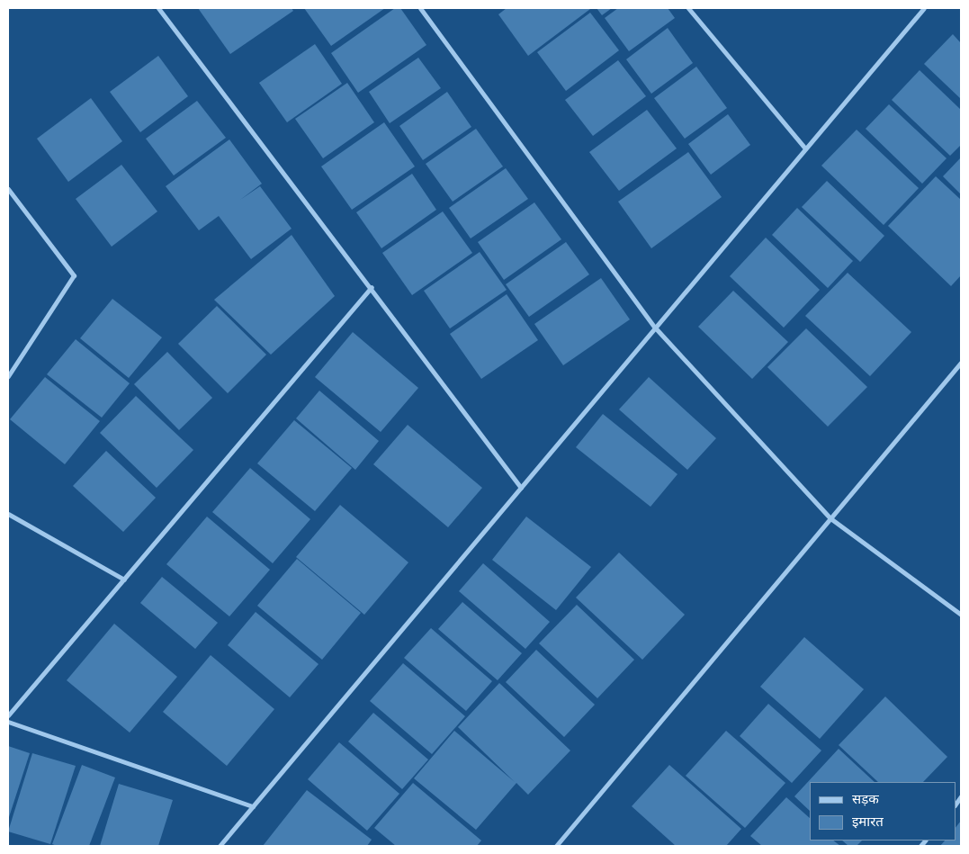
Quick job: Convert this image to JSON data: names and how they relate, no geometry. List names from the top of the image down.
{
  "legend": ["सड़क", "इमारत"]
}
